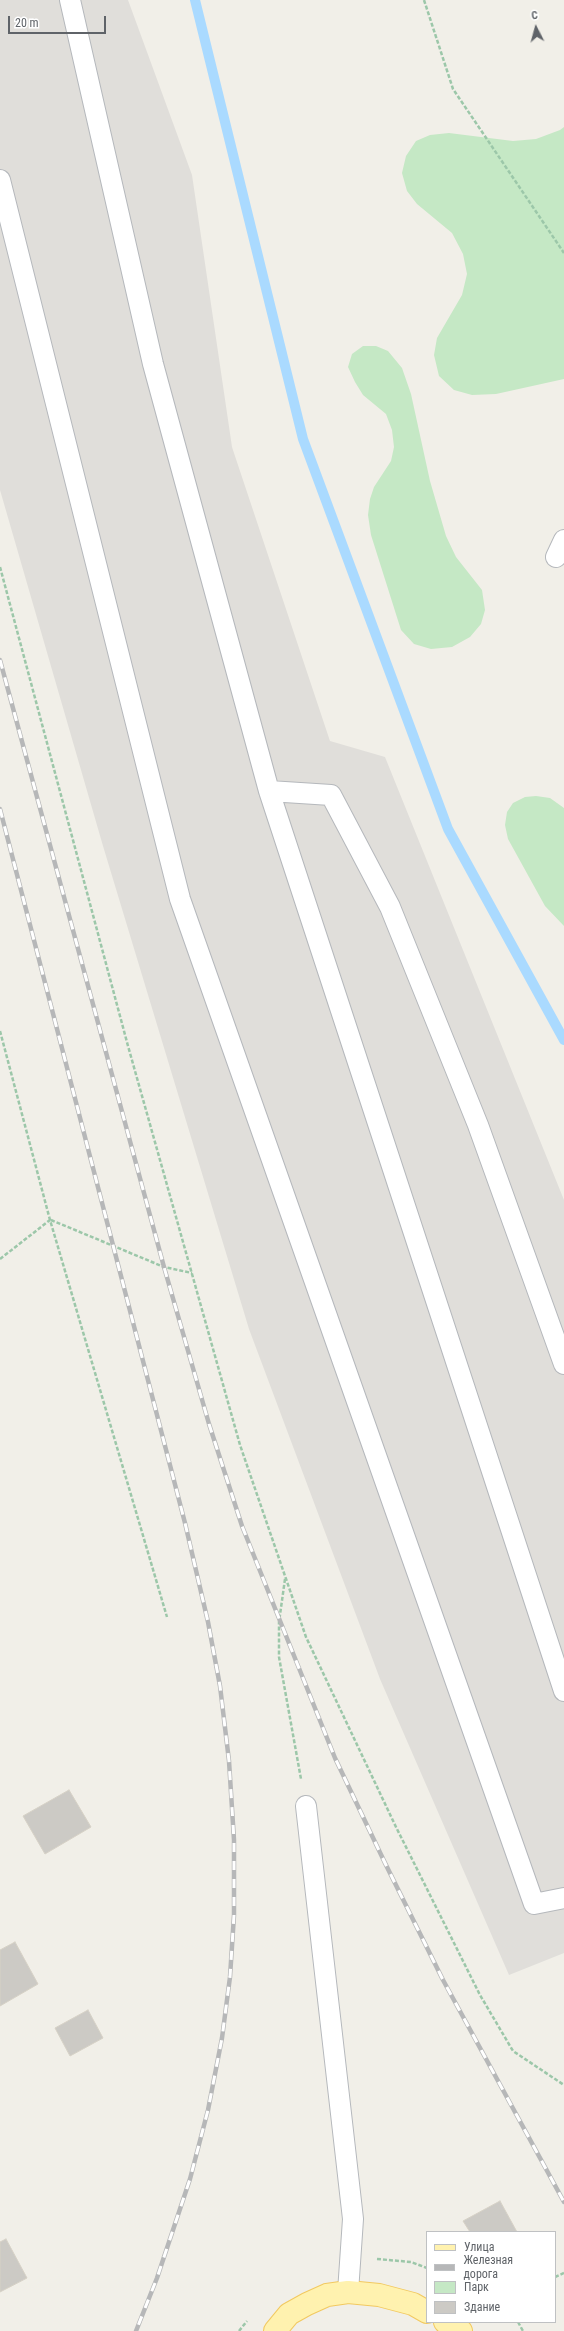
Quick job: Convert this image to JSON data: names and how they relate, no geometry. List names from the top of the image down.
{
  "legend": [
    "Улица",
    "Железная дорога",
    "Парк",
    "Здание"
  ],
  "scale_bar": "20 m",
  "north": "top"
}
